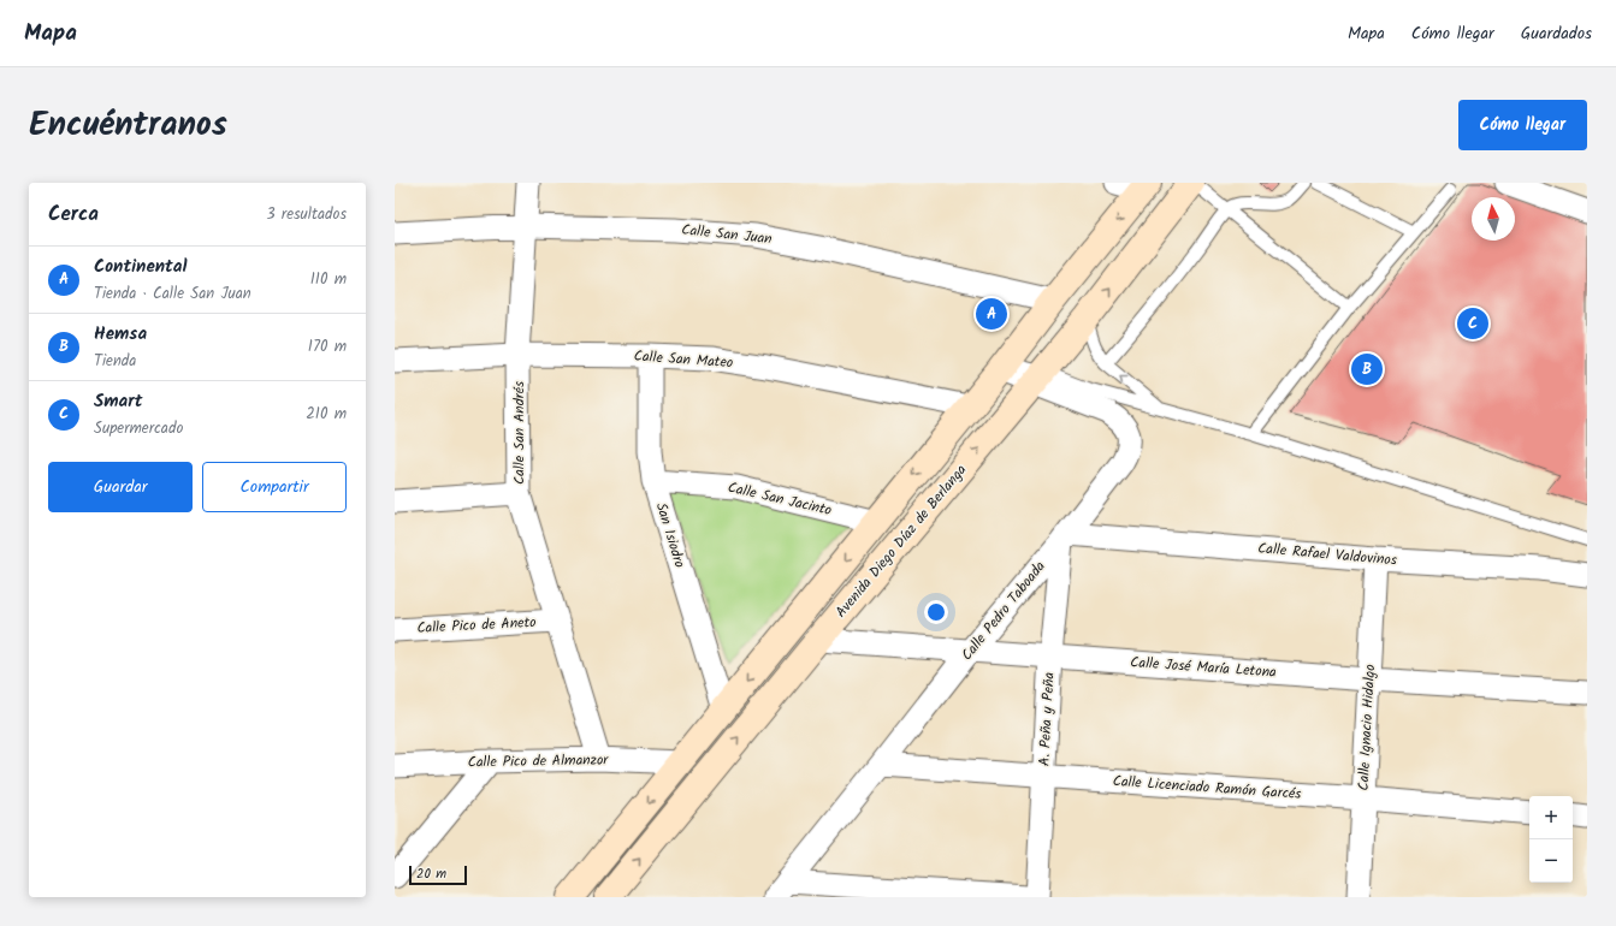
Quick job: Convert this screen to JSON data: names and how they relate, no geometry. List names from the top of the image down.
{
  "streets": {
    "main road": ["Avenida Diego Díaz de Berlanga"],
    "street": [
      "Calle San Juan",
      "Calle San Mateo",
      "Calle San Andrés",
      "Calle San Jacinto",
      "San Isiodro",
      "Calle Rafael Valdovinos",
      "Calle Pedro Taboada",
      "Calle Pico de Aneto",
      "Calle José María Letona",
      "A. Peña y Peña",
      "Calle Ignacio Hidalgo",
      "Calle Pico de Almanzor",
      "Calle Licenciado Ramón Garcés"
    ]
  },
  "crossings": [
    ["Calle San Juan", "Calle San Andrés"],
    ["Calle San Juan", "Avenida Diego Díaz de Berlanga"],
    ["Calle San Mateo", "Calle San Andrés"],
    ["Calle San Mateo", "San Isiodro"],
    ["Calle San Mateo", "Avenida Diego Díaz de Berlanga"],
    ["Calle San Andrés", "Calle Pico de Aneto"],
    ["Calle San Andrés", "Calle Pico de Almanzor"],
    ["Calle San Jacinto", "San Isiodro"],
    ["Calle San Jacinto", "Avenida Diego Díaz de Berlanga"],
    ["San Isiodro", "Avenida Diego Díaz de Berlanga"],
    ["Avenida Diego Díaz de Berlanga", "Calle Pedro Taboada"],
    ["Avenida Diego Díaz de Berlanga", "Calle José María Letona"],
    ["Avenida Diego Díaz de Berlanga", "Calle Pico de Almanzor"],
    ["Calle Rafael Valdovinos", "Calle Pedro Taboada"],
    ["Calle Rafael Valdovinos", "A. Peña y Peña"],
    ["Calle Rafael Valdovinos", "Calle Ignacio Hidalgo"],
    ["Calle Pedro Taboada", "Calle José María Letona"],
    ["Calle Pedro Taboada", "A. Peña y Peña"],
    ["Calle Pedro Taboada", "Calle Licenciado Ramón Garcés"],
    ["Calle José María Letona", "A. Peña y Peña"],
    ["Calle José María Letona", "Calle Ignacio Hidalgo"],
    ["A. Peña y Peña", "Calle Licenciado Ramón Garcés"],
    ["Calle Ignacio Hidalgo", "Calle Licenciado Ramón Garcés"]
  ],
  "scale_bar": "20 m",
  "north": "top",
  "page": {
    "header": "Mapa",
    "nav": ["Mapa", "Cómo llegar", "Guardados"],
    "title": "Encuéntranos",
    "buttons": [
      "Cómo llegar",
      ["Guardar", "Compartir"]
    ],
    "heading": ["Cerca", "3 resultados"],
    "list": [
      {
        "mark": "A",
        "name": "Continental",
        "note": "Tienda · Calle San Juan",
        "value": "110 m"
      },
      {
        "mark": "B",
        "name": "Hemsa",
        "note": "Tienda",
        "value": "170 m"
      },
      {
        "mark": "C",
        "name": "Smart",
        "note": "Supermercado",
        "value": "210 m"
      }
    ],
    "pins": ["A", "C", "B"],
    "map_buttons": ["+", "−"],
    "scale": "20 m"
  }
}
